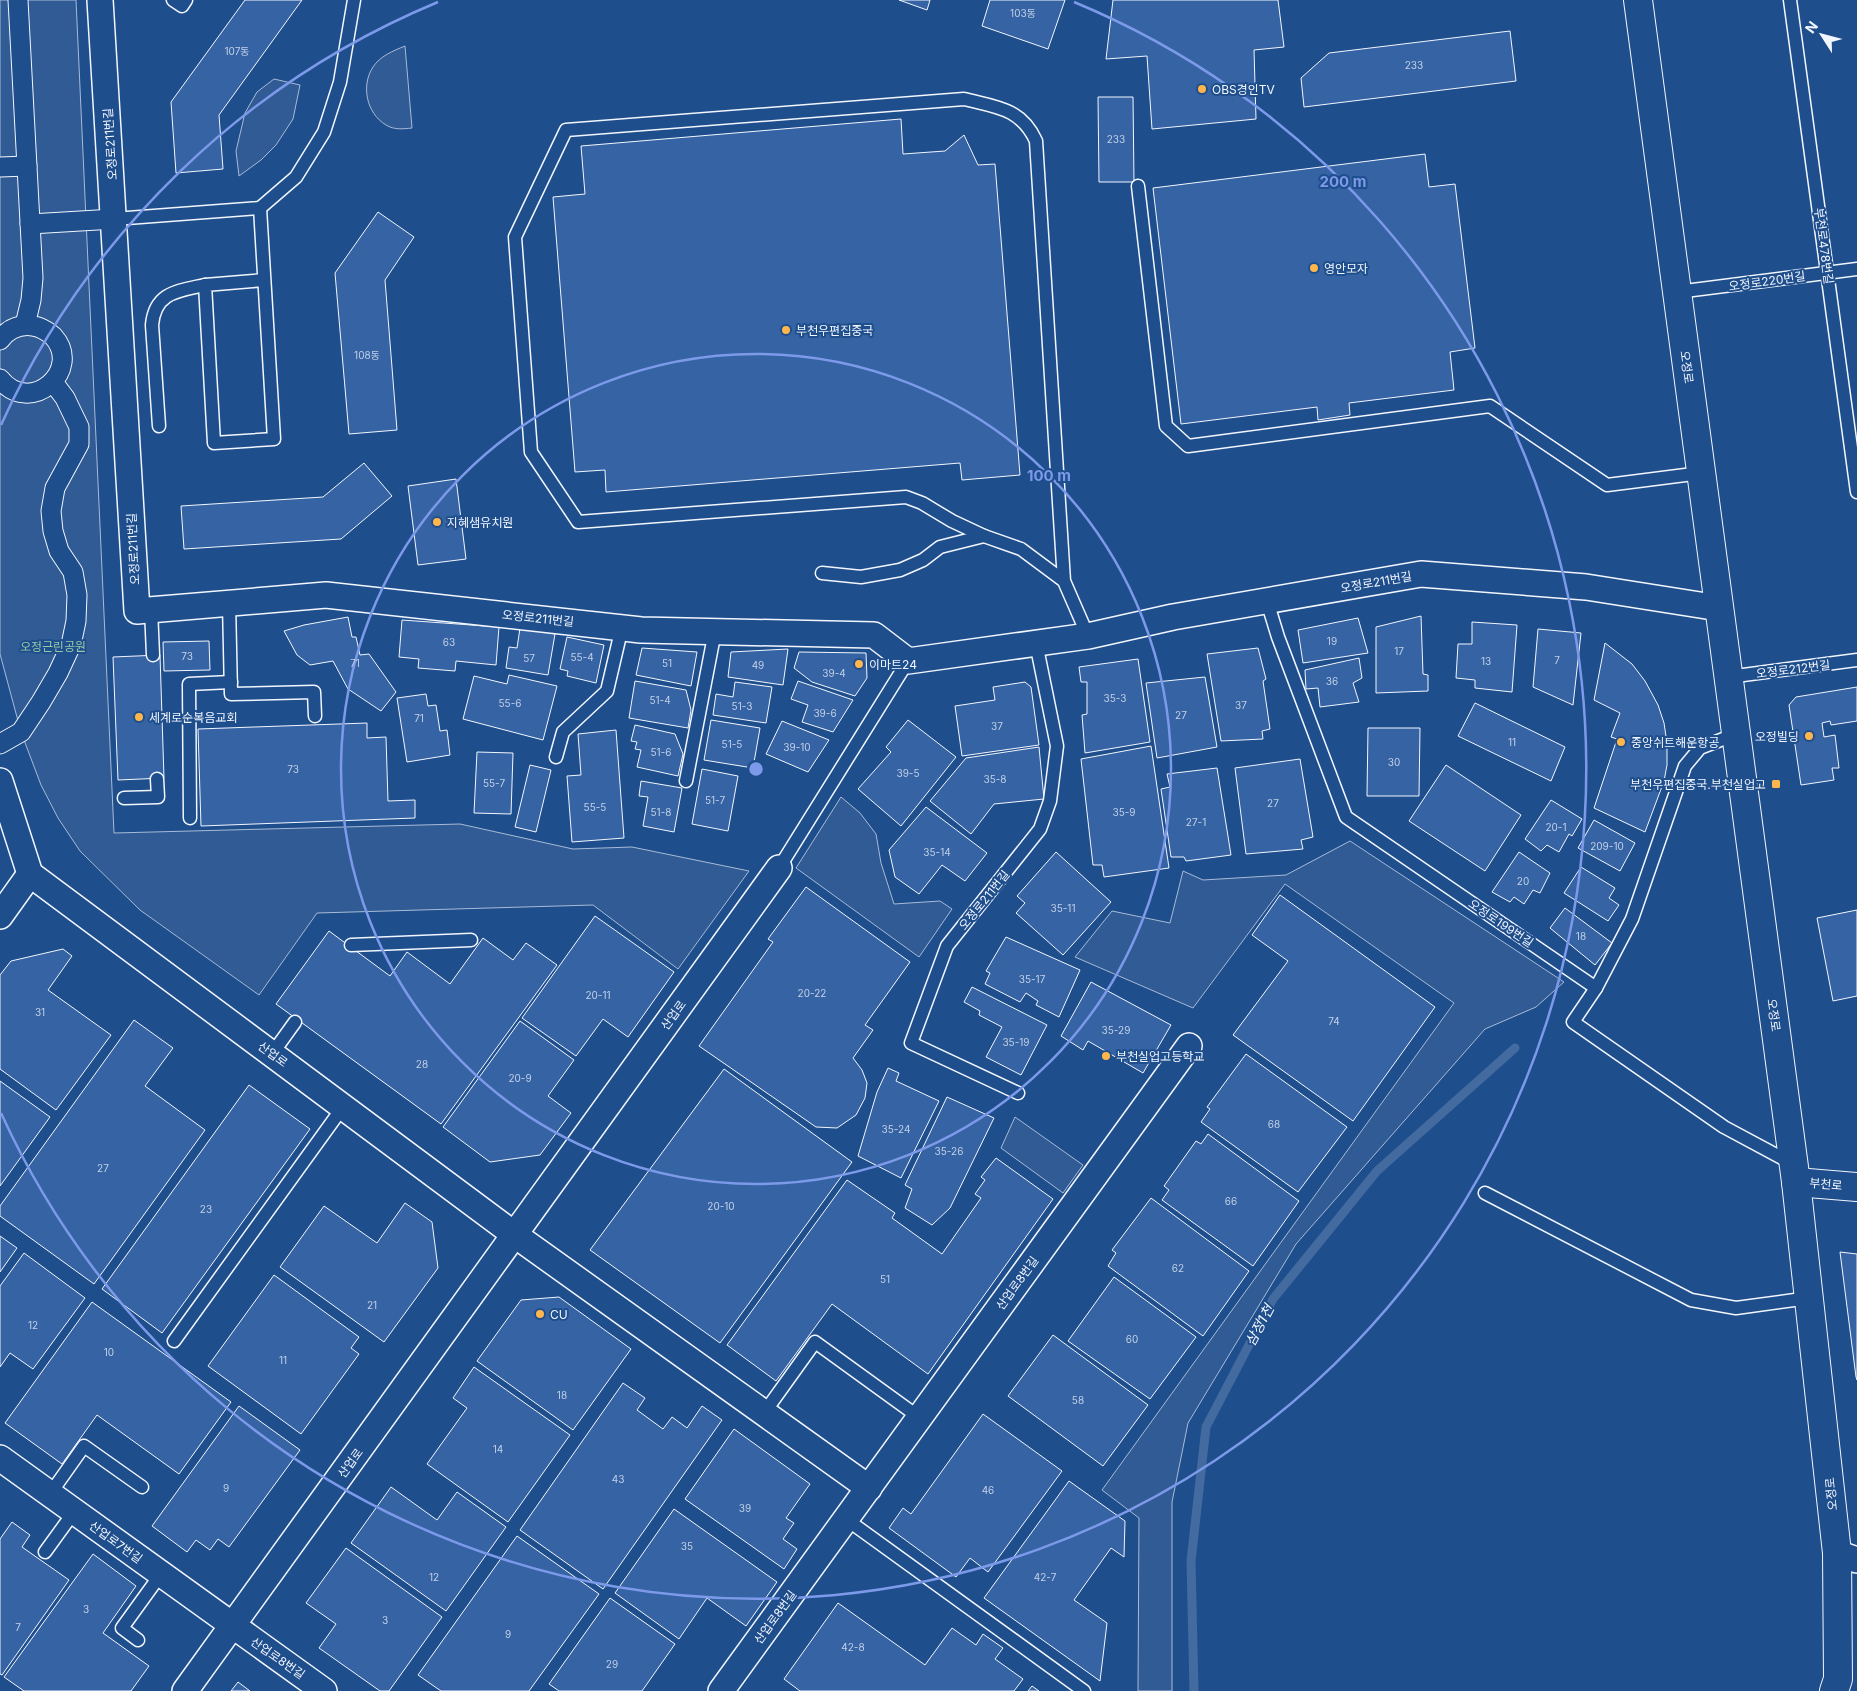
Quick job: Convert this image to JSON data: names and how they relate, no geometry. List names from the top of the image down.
{
  "streets": {
    "main road": ["오정로", "부천로"],
    "street": [
      "오정로211번길",
      "산업로",
      "산업로8번길",
      "산업로7번길"
    ],
    "lane": [
      "부천로478번길",
      "오정로220번길",
      "오정로212번길",
      "오정로199번길"
    ]
  },
  "crossings": [
    ["오정로211번길", "오정로"],
    ["오정로211번길", "오정로199번길"],
    ["부천로478번길", "오정로220번길"],
    ["오정로220번길", "오정로"],
    ["오정로", "오정로212번길"],
    ["오정로", "부천로"],
    ["산업로", "산업로8번길"],
    ["산업로", "산업로7번길"],
    ["산업로8번길", "산업로7번길"]
  ],
  "water": ["삼정1천"],
  "parks": ["오정근린공원"],
  "places": {
    "other": [
      "OBS경인TV",
      "영안모자",
      "부천우편집중국",
      "지혜샘유치원",
      "이마트24",
      "세계로순복음교회",
      "오정빌딩",
      "중앙쉬트해운항공",
      "부천실업고등학교",
      "CU"
    ],
    "transit": ["부천우편집중국.부천실업고"]
  },
  "house_numbers": [
    "103동",
    "107동",
    "233",
    "233",
    "108동",
    "19",
    "63",
    "17",
    "73",
    "55-4",
    "57",
    "7",
    "13",
    "71",
    "51",
    "49",
    "39-4",
    "36",
    "35-3",
    "51-4",
    "55-6",
    "37",
    "51-3",
    "39-6",
    "27",
    "71",
    "37",
    "11",
    "51-5",
    "39-10",
    "51-6",
    "30",
    "73",
    "39-5",
    "35-8",
    "55-7",
    "51-7",
    "27",
    "55-5",
    "51-8",
    "35-9",
    "27-1",
    "20-1",
    "209-10",
    "35-14",
    "20",
    "35-11",
    "18",
    "35-17",
    "20-22",
    "20-11",
    "31",
    "74",
    "35-29",
    "35-19",
    "28",
    "20-9",
    "68",
    "35-24",
    "35-26",
    "27",
    "66",
    "20-10",
    "23",
    "62",
    "51",
    "21",
    "12",
    "60",
    "10",
    "11",
    "18",
    "58",
    "14",
    "43",
    "9",
    "46",
    "39",
    "35",
    "12",
    "42-7",
    "3",
    "3",
    "7",
    "9",
    "42-8",
    "29"
  ],
  "north": "top left",
  "rings": ["200 m", "100 m"]
}
